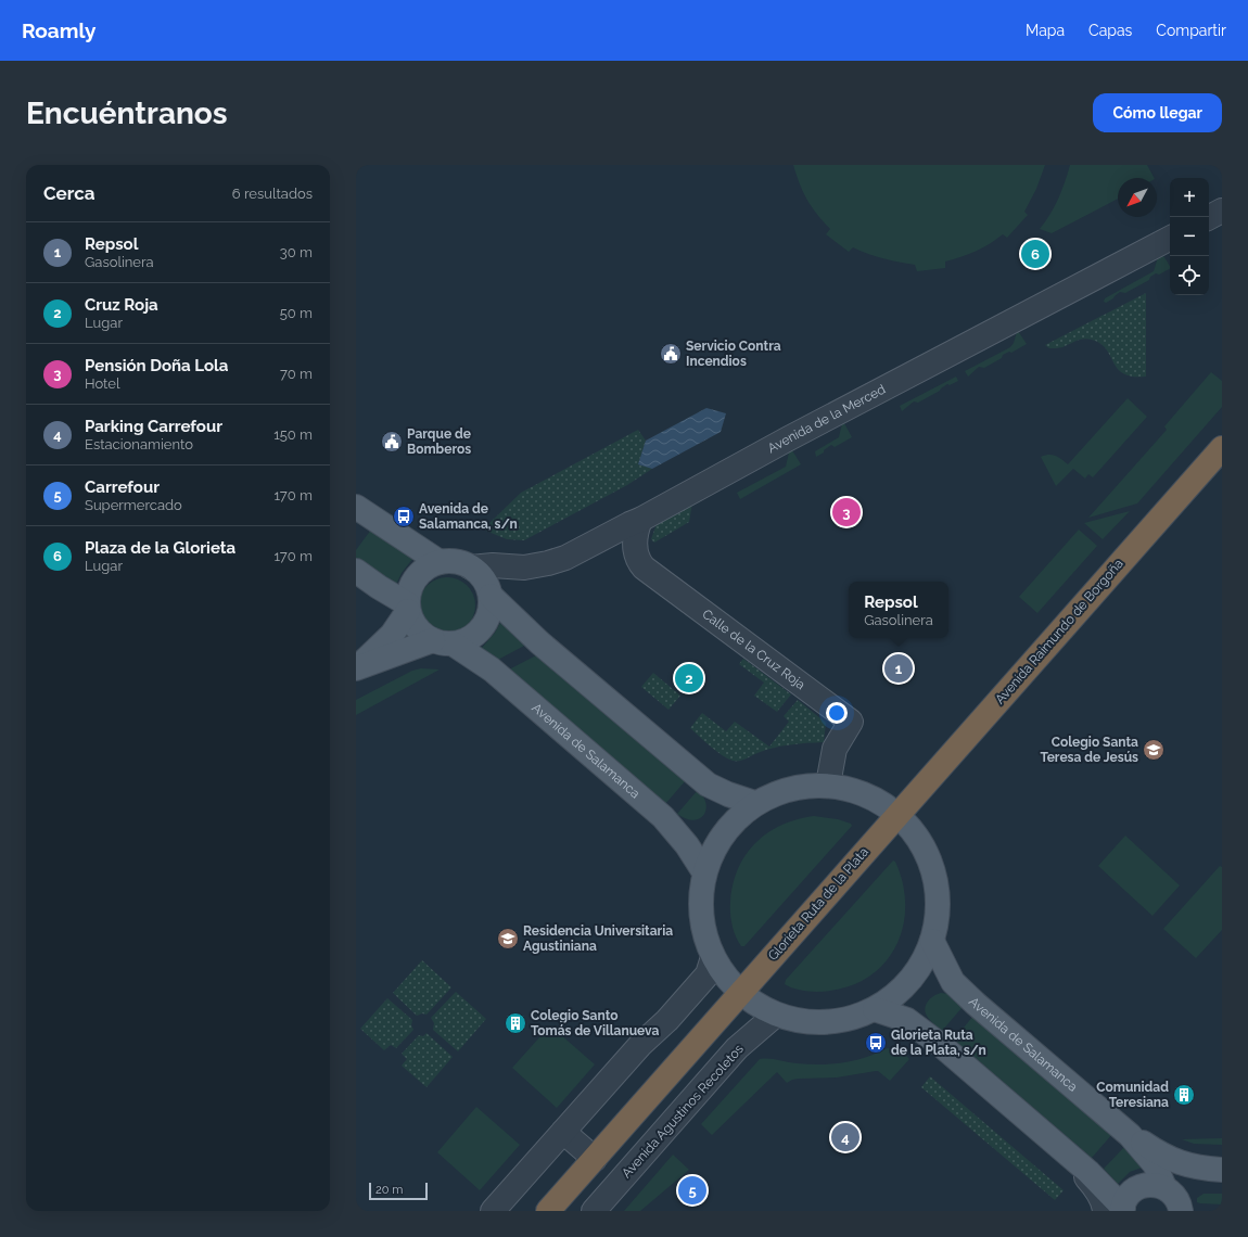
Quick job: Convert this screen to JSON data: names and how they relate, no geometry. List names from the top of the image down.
{
  "streets": {
    "highway": ["Avenida Raimundo de Borgoña", "Glorieta Ruta de la Plata"],
    "main road": ["Avenida de Salamanca"],
    "street": ["Avenida de la Merced", "Calle de la Cruz Roja", "Avenida Agustinos Recoletos"]
  },
  "crossings": [
    ["Avenida de la Merced", "Calle de la Cruz Roja"],
    ["Avenida de la Merced", "Avenida de Salamanca"],
    ["Avenida Raimundo de Borgoña", "Glorieta Ruta de la Plata"]
  ],
  "places": {
    "public building": ["Servicio Contra Incendios", "Parque de Bomberos"],
    "bus stop": ["Avenida de Salamanca, s/n", "Glorieta Ruta de la Plata, s/n"],
    "school or university": ["Colegio Santa Teresa de Jesús", "Residencia Universitaria Agustiniana"],
    "building": ["Colegio Santo Tomás de Villanueva", "Comunidad Teresiana"]
  },
  "scale_bar": "20 m",
  "north": "bottom left",
  "page": {
    "header": "Roamly",
    "nav": ["Mapa", "Capas", "Compartir"],
    "buttons": "Cómo llegar",
    "title": "Encuéntranos",
    "heading": ["Cerca", "6 resultados"],
    "map_buttons": ["+", "−"],
    "list": [
      {
        "mark": "1",
        "name": "Repsol",
        "note": "Gasolinera",
        "value": "30 m"
      },
      {
        "mark": "2",
        "name": "Cruz Roja",
        "note": "Lugar",
        "value": "50 m"
      },
      {
        "mark": "3",
        "name": "Pensión Doña Lola",
        "note": "Hotel",
        "value": "70 m"
      },
      {
        "mark": "4",
        "name": "Parking Carrefour",
        "note": "Estacionamiento",
        "value": "150 m"
      },
      {
        "mark": "5",
        "name": "Carrefour",
        "note": "Supermercado",
        "value": "170 m"
      },
      {
        "mark": "6",
        "name": "Plaza de la Glorieta",
        "note": "Lugar",
        "value": "170 m"
      }
    ],
    "pins": [
      "6",
      "3",
      "1",
      "2",
      "4",
      "5"
    ],
    "popup": ["Repsol", "Gasolinera"],
    "scale": "20 m"
  }
}
